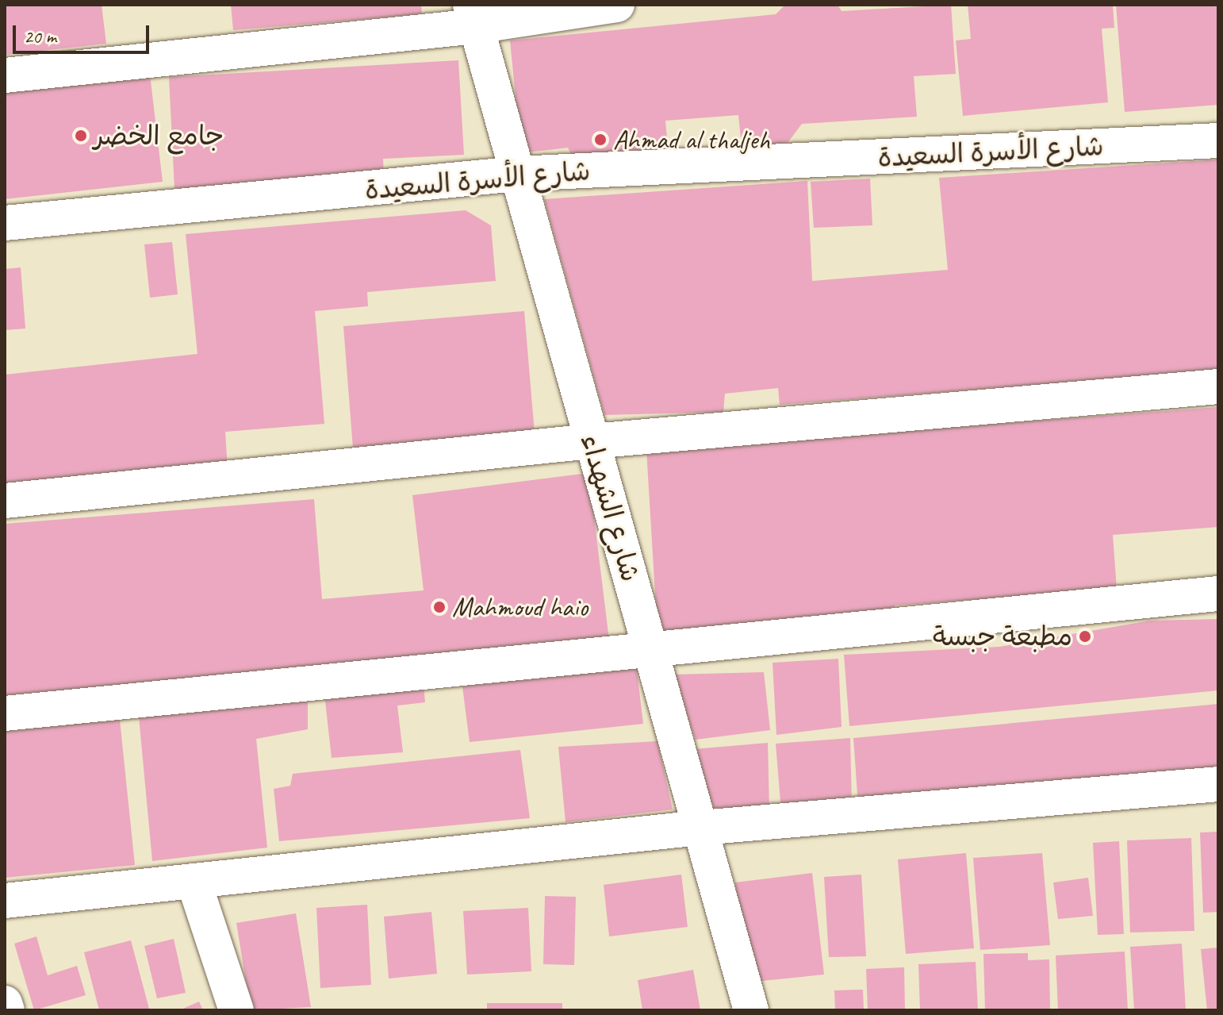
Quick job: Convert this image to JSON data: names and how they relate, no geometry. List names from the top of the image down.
{
  "streets": {
    "street": ["شارع الأسرة السعيدة", "شارع الشهداء"]
  },
  "crossings": [
    ["شارع الأسرة السعيدة", "شارع الشهداء"]
  ],
  "places": [
    "جامع الخضر",
    "Ahmad al thaljeh",
    "Mahmoud haio",
    "مطبعة جبسة"
  ],
  "scale_bar": "20 m"
}
